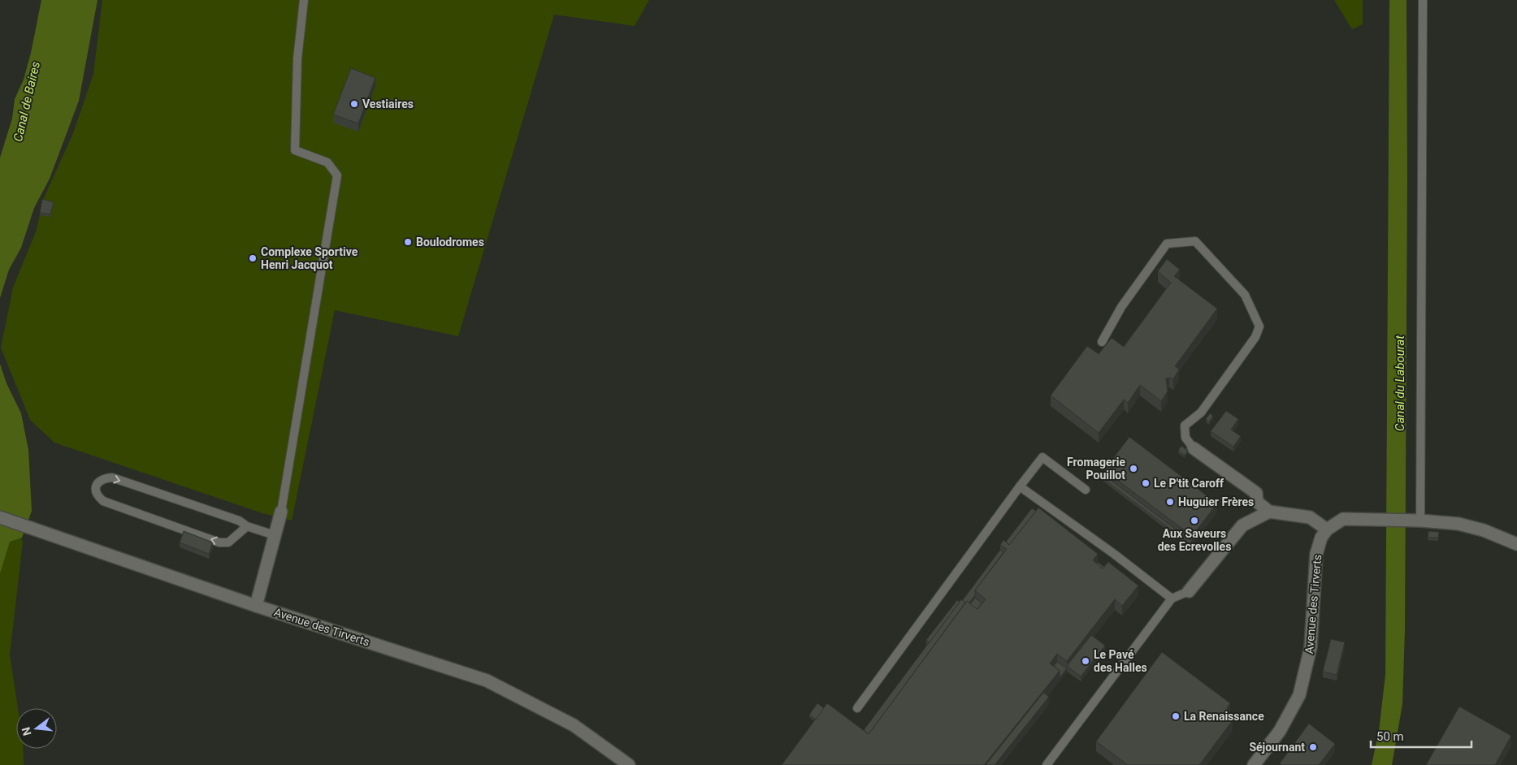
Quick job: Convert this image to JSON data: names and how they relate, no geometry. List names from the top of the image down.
{
  "streets": {
    "street": ["Avenue des Tirverts"]
  },
  "water": ["Canal de Baires", "Canal du Labourat"],
  "places": [
    "Vestiaires",
    "Boulodromes",
    "Complexe Sportive Henri Jacquot",
    "Fromagerie Pouillot",
    "Le P'tit Caroff",
    "Huguier Frères",
    "Aux Saveurs des Ecrevolles",
    "Le Pavé des Halles",
    "La Renaissance",
    "Séjournant"
  ],
  "scale_bar": "50 m",
  "north": "left"
}
